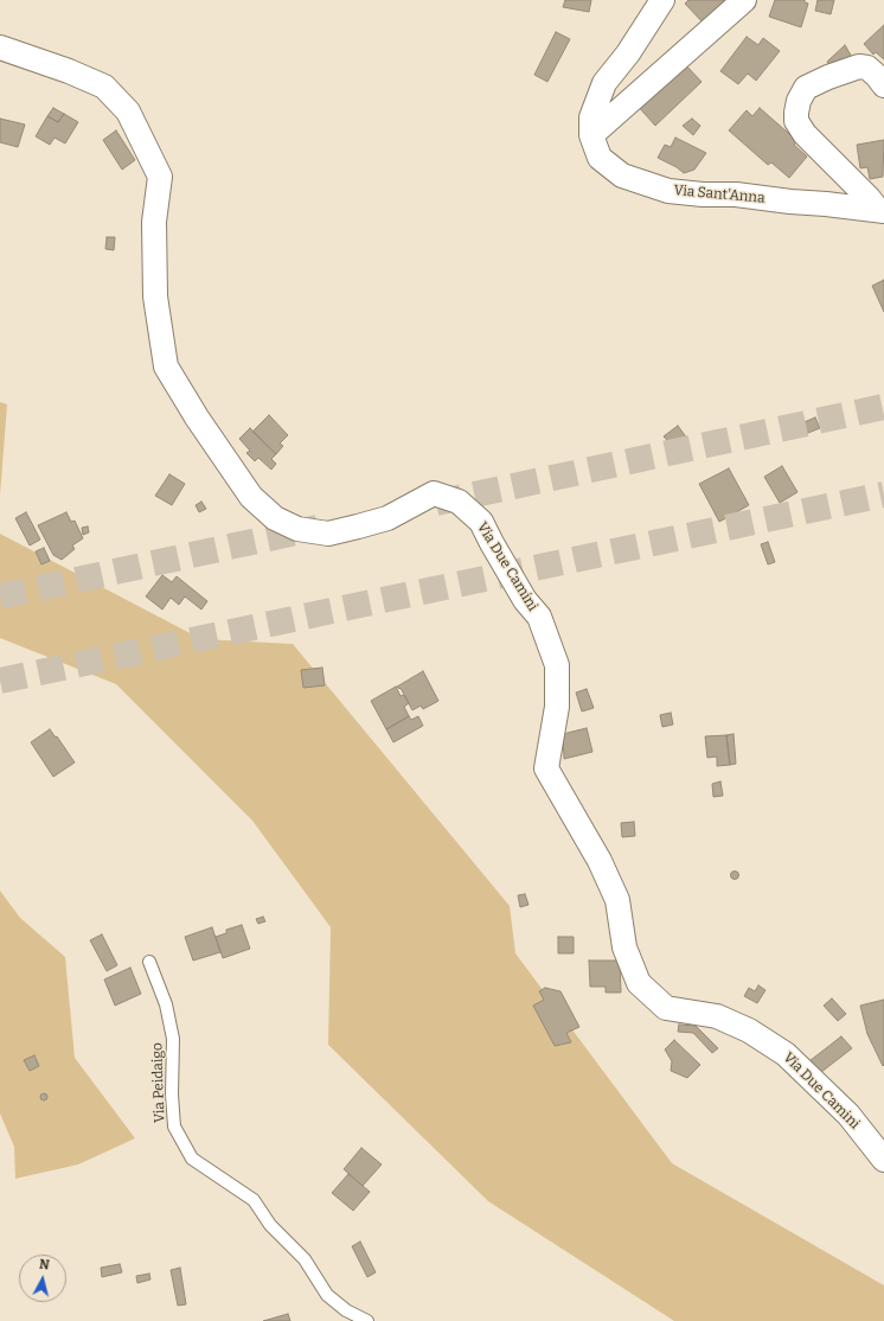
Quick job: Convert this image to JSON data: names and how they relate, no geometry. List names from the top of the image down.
{
  "streets": {
    "street": ["Via Sant'Anna", "Via Due Camini"],
    "lane": ["Via Peidaigo"]
  },
  "north": "top"
}
